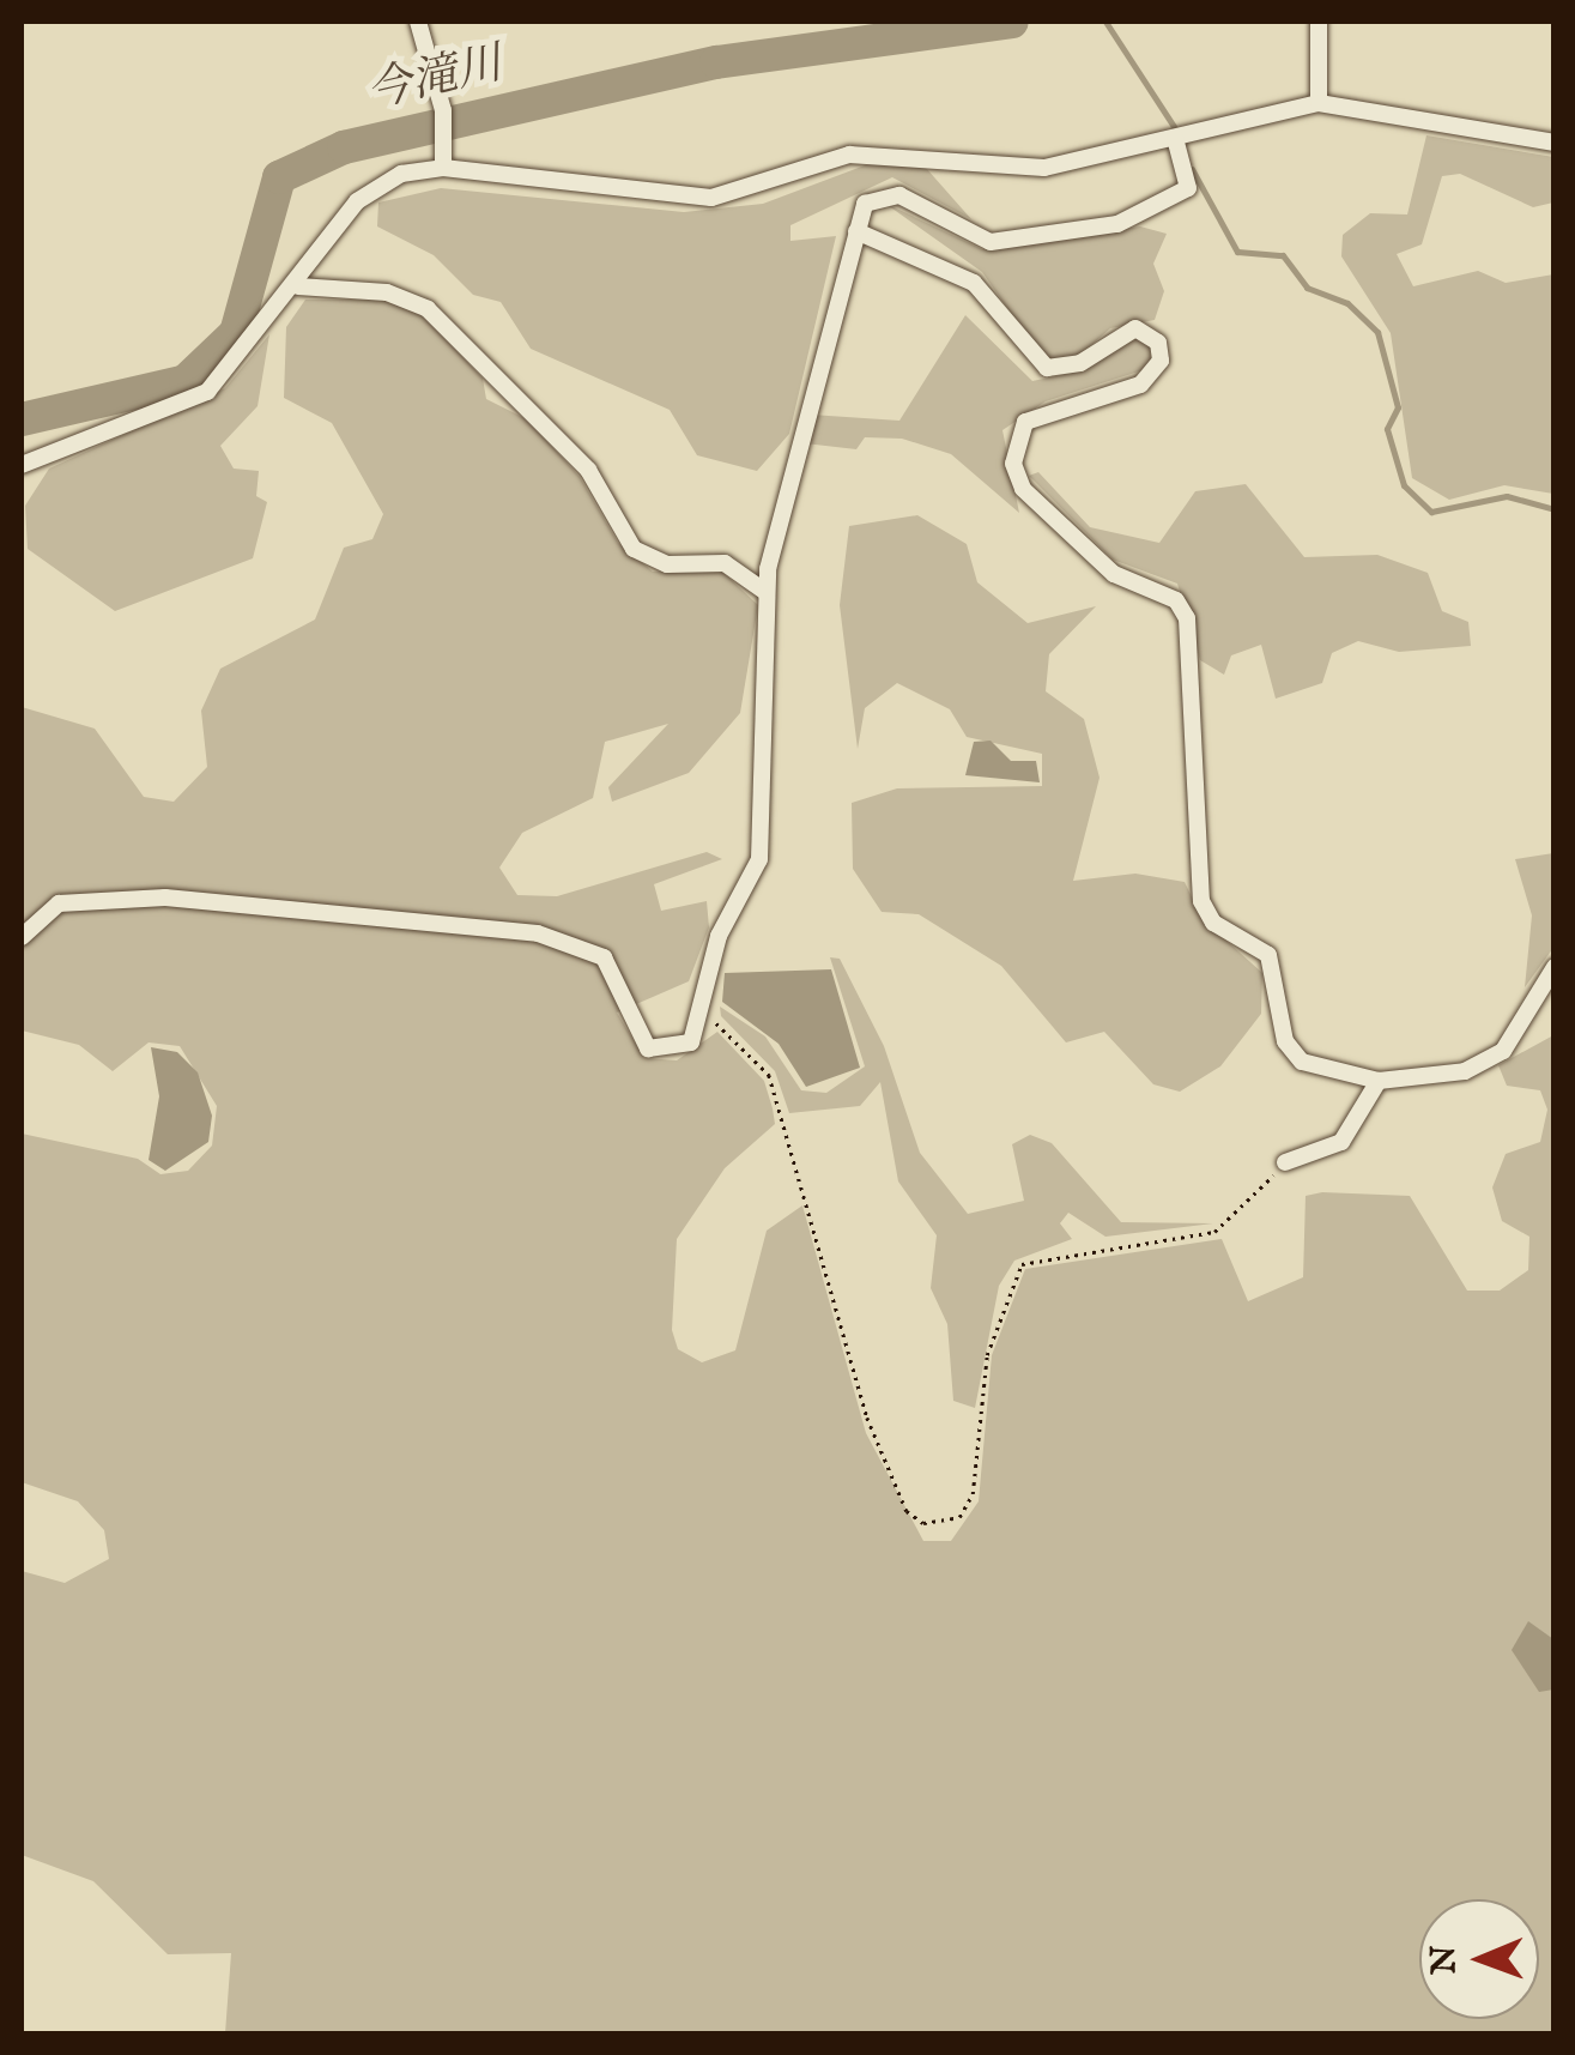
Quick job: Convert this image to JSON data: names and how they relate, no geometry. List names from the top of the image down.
{
  "water": ["今滝川"],
  "north": "left"
}
